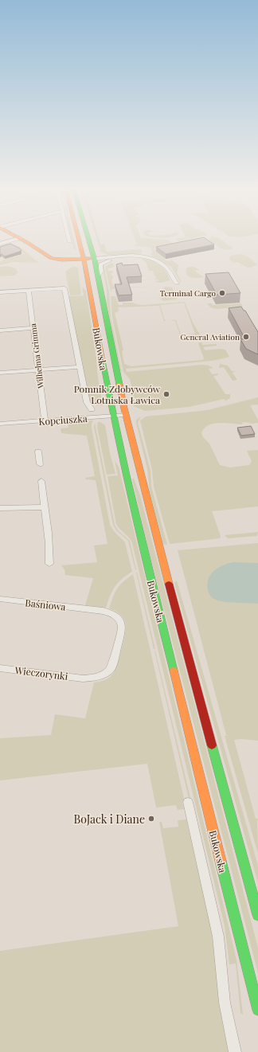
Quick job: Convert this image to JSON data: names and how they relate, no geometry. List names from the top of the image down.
{
  "streets": {
    "main road": ["Bukowska"],
    "street": [
      "Wilhelma Grimma",
      "Kopciuszka",
      "Baśniowa",
      "Wieczorynki"
    ]
  },
  "crossings": [
    ["Bukowska", "Kopciuszka"],
    ["Wilhelma Grimma", "Kopciuszka"],
    ["Baśniowa", "Wieczorynki"]
  ],
  "places": [
    "Terminal Cargo",
    "General Aviation",
    "Pomnik Zdobywców Lotniska Ławica",
    "BoJack i Diane"
  ]
}
